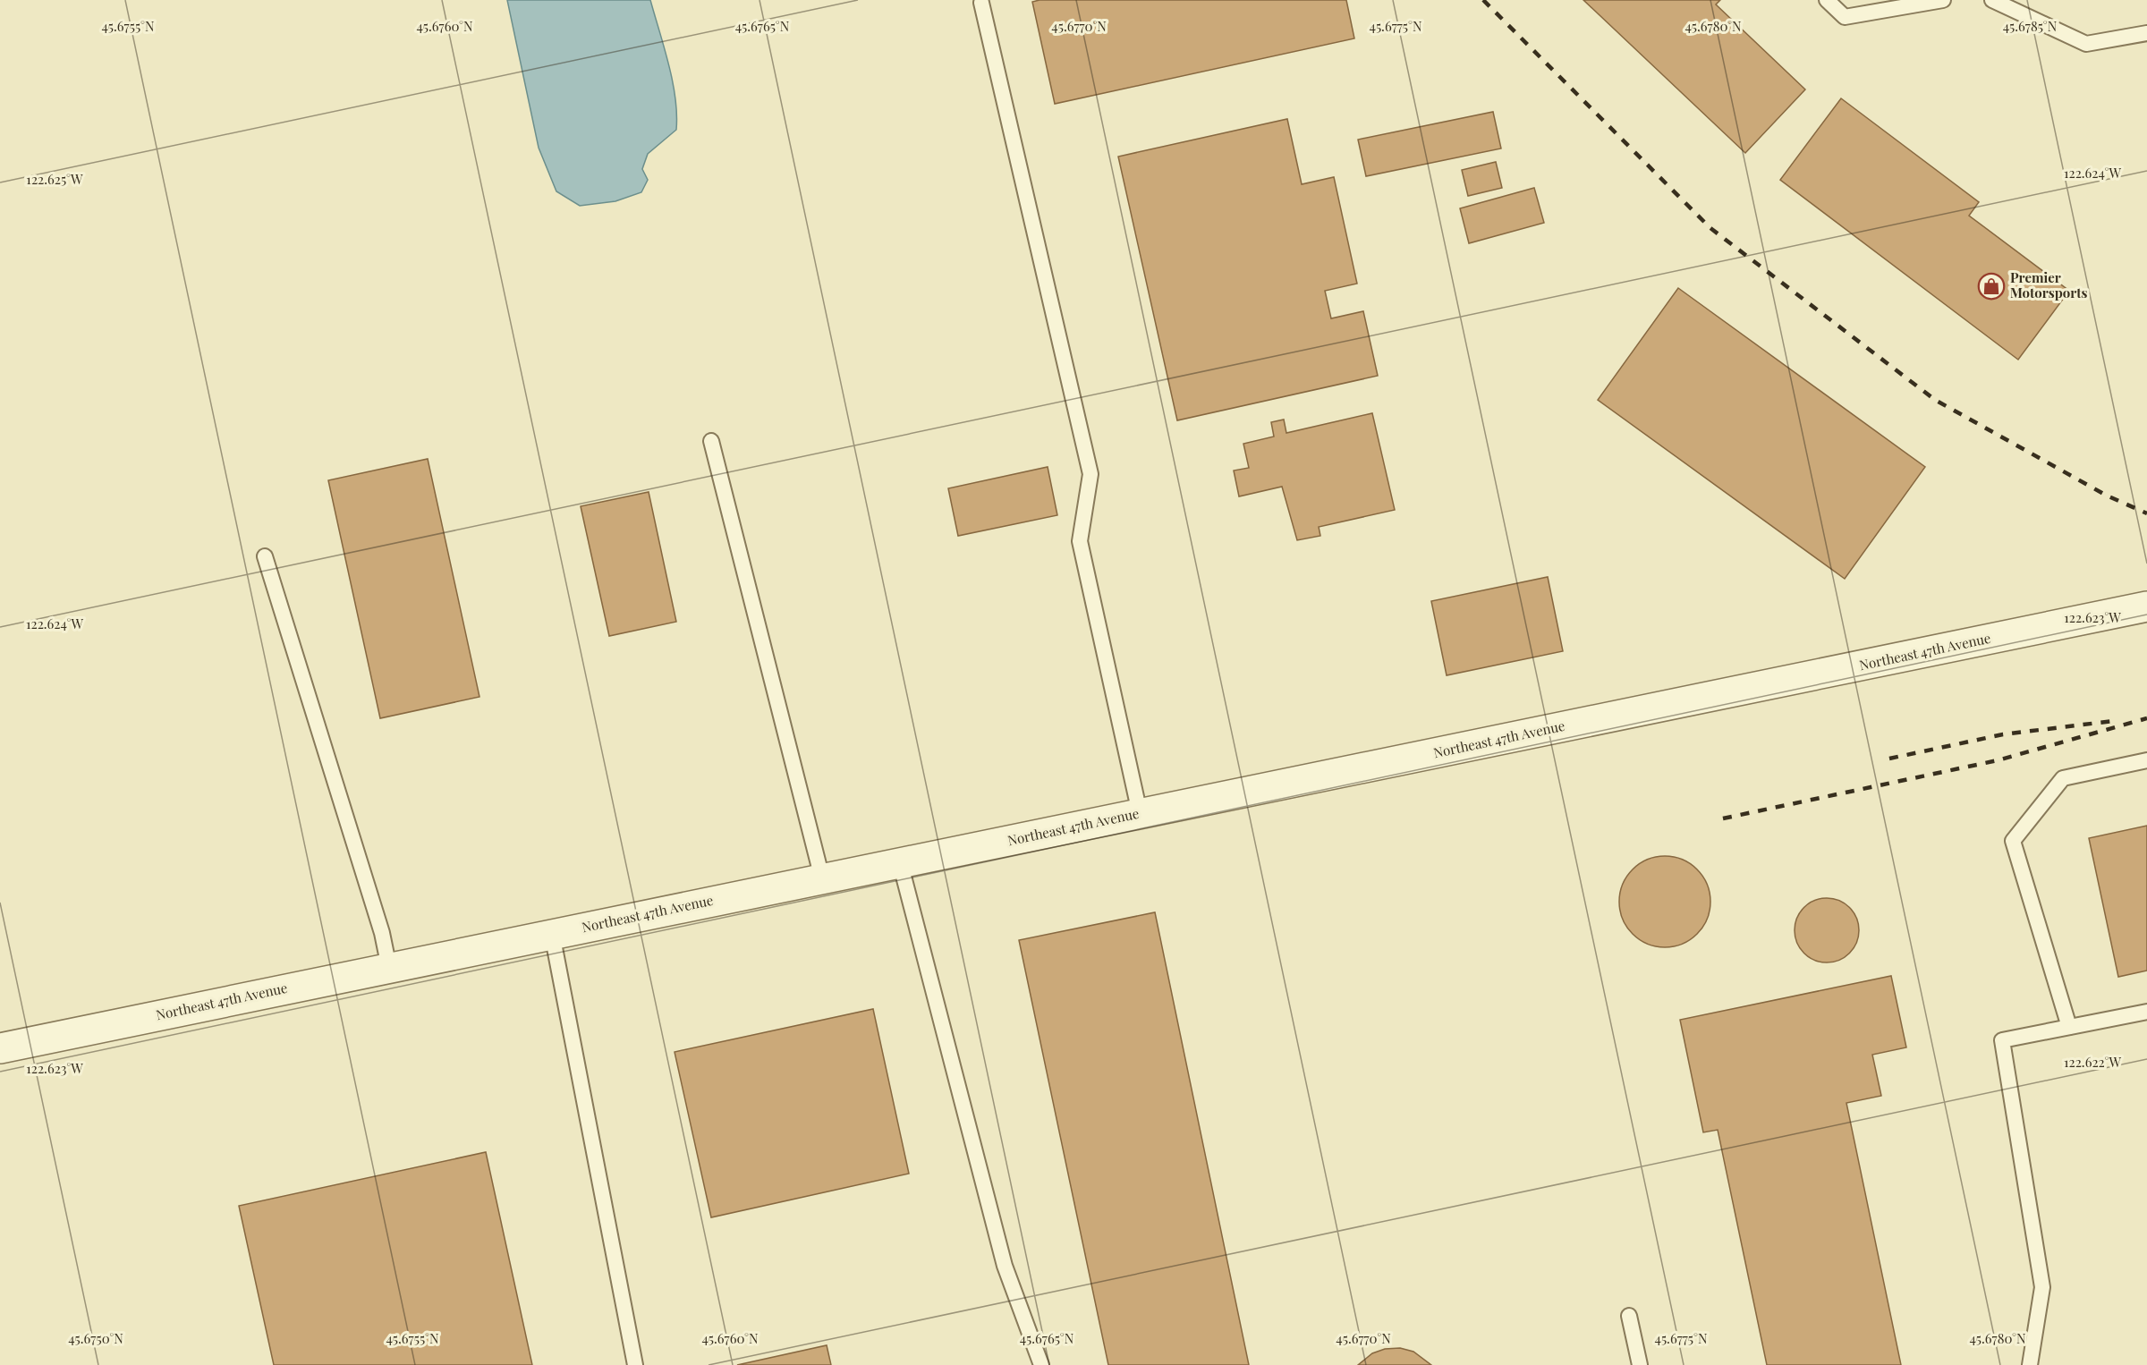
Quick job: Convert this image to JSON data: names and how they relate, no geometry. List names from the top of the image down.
{
  "streets": {
    "street": ["Northeast 47th Avenue"]
  },
  "places": {
    "shop": ["Premier Motorsports"]
  },
  "coordinates": [
    "45.6755°N",
    "45.6760°N",
    "45.6765°N",
    "45.6770°N",
    "45.6775°N",
    "45.6780°N",
    "45.6785°N",
    "122.624°W",
    "122.625°W",
    "122.623°W",
    "122.622°W",
    "45.6750°N"
  ]
}
